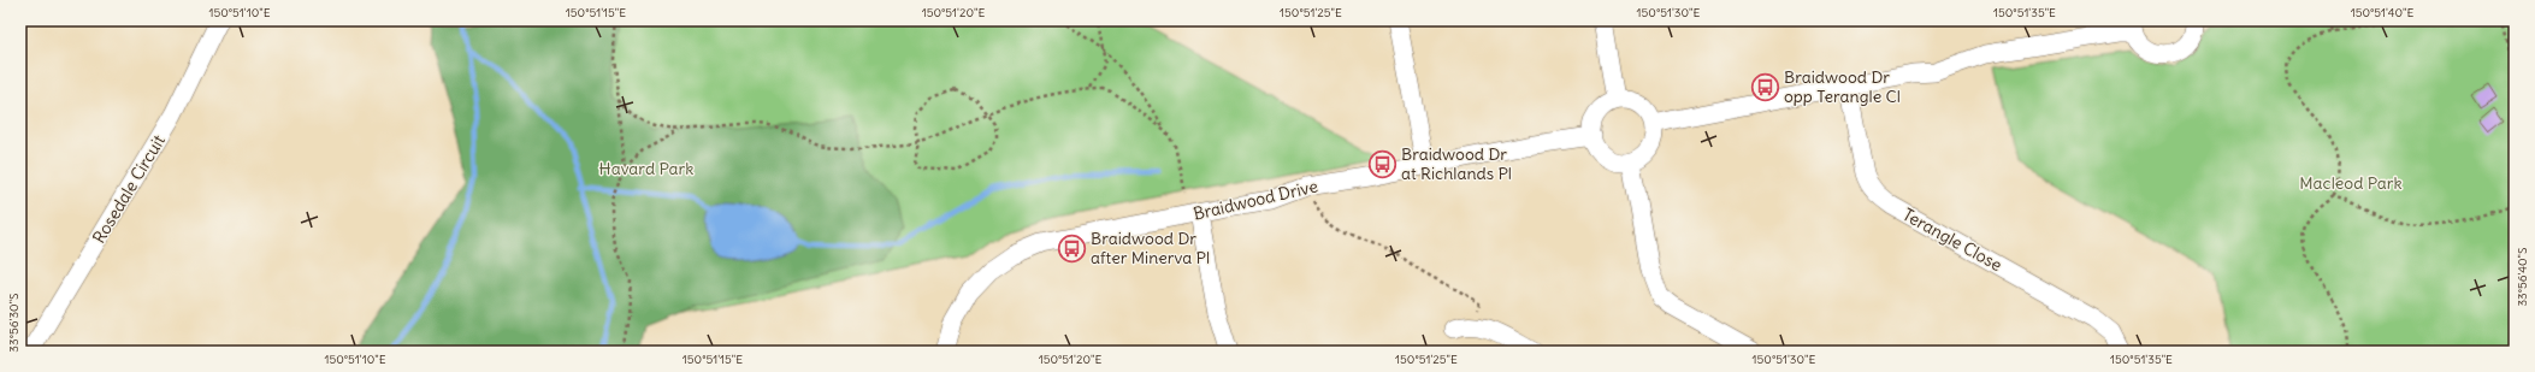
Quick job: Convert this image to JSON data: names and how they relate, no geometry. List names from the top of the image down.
{
  "streets": {
    "street": ["Rosedale Circuit", "Braidwood Drive", "Terangle Close"]
  },
  "parks": ["Havard Park", "Macleod Park"],
  "places": {
    "bus stop": ["Braidwood Dr opp Terangle Cl", "Braidwood Dr at Richlands Pl", "Braidwood Dr after Minerva Pl"]
  },
  "coordinates": [
    "150°51'10\"E",
    "150°51'15\"E",
    "150°51'20\"E",
    "150°51'25\"E",
    "150°51'30\"E",
    "150°51'35\"E",
    "150°51'40\"E",
    "33°56'40\"S",
    "33°56'30\"S"
  ]
}
